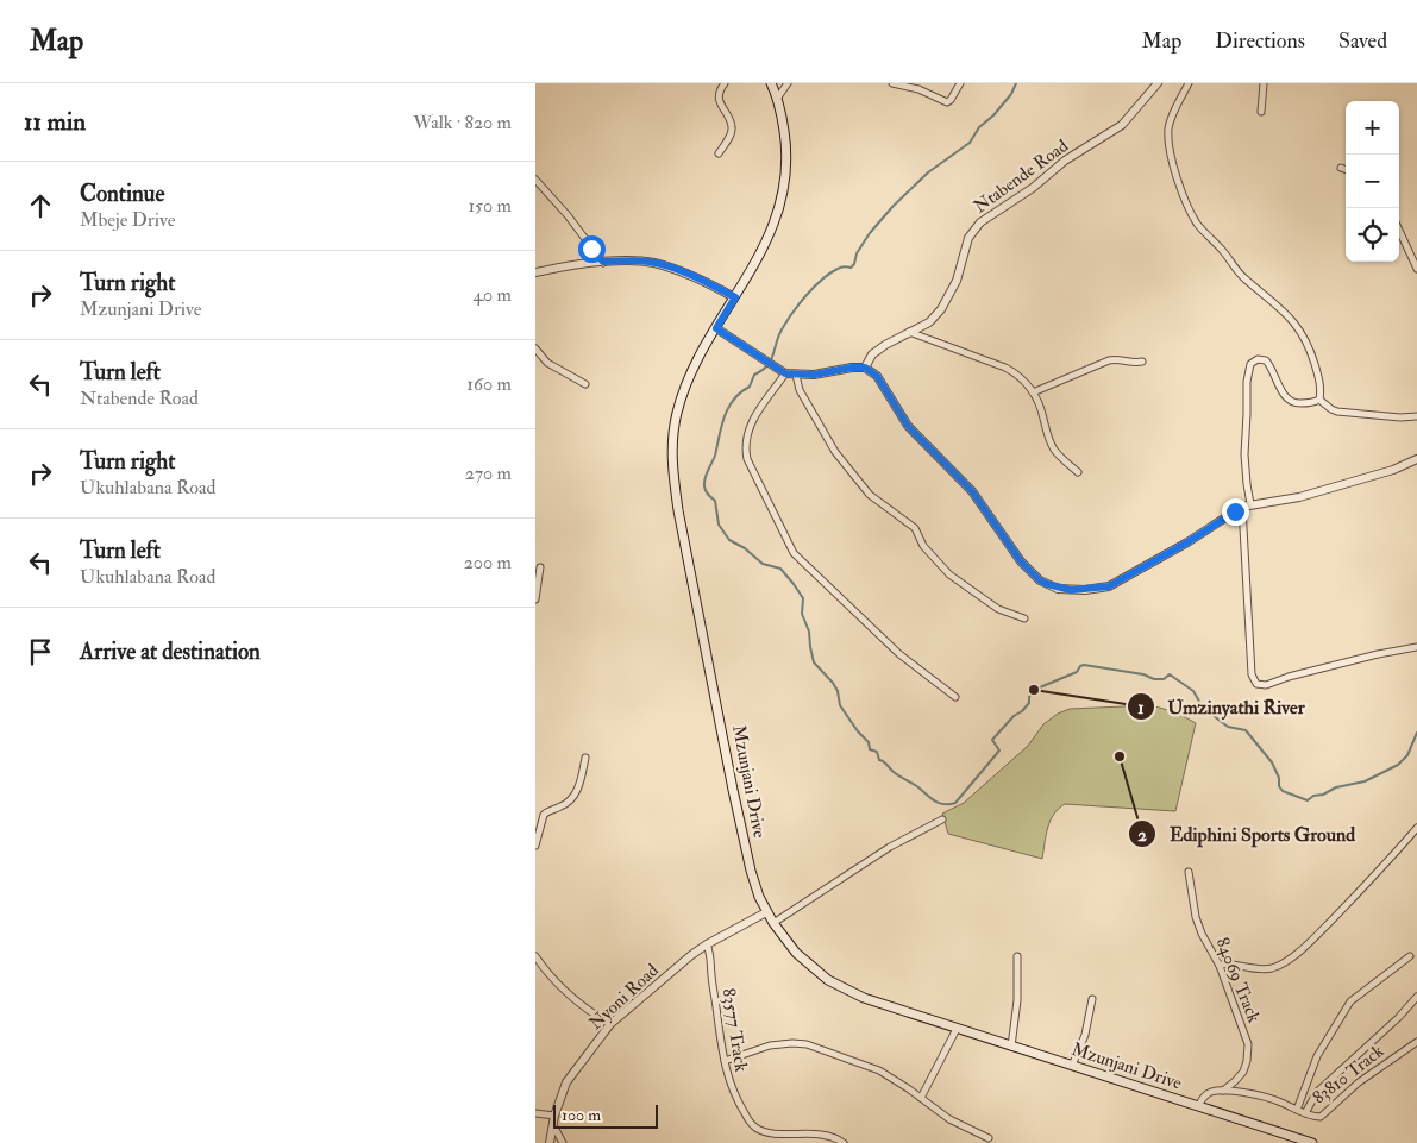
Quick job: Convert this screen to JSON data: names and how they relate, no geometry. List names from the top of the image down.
{
  "streets": {
    "main road": ["Mzunjani Drive"],
    "street": [
      "Ntabende Road",
      "84069 Track",
      "Nyoni Road",
      "83577 Track",
      "83810 Track"
    ]
  },
  "crossings": [
    ["Mzunjani Drive", "Nyoni Road"],
    ["84069 Track", "83810 Track"],
    ["Nyoni Road", "83577 Track"]
  ],
  "places": ["Umzinyathi River", "Ediphini Sports Ground"],
  "scale_bar": "100 m",
  "page": {
    "header": "Map",
    "nav": ["Map", "Directions", "Saved"],
    "heading": ["11 min", "Walk · 820 m"],
    "map_buttons": ["+", "−"],
    "list": [
      ["Continue", "Mbeje Drive", "150 m"],
      ["Turn right", "Mzunjani Drive", "40 m"],
      ["Turn left", "Ntabende Road", "160 m"],
      ["Turn right", "Ukuhlabana Road", "270 m"],
      ["Turn left", "Ukuhlabana Road", "200 m"],
      "Arrive at destination"
    ],
    "scale": "100 m"
  }
}
